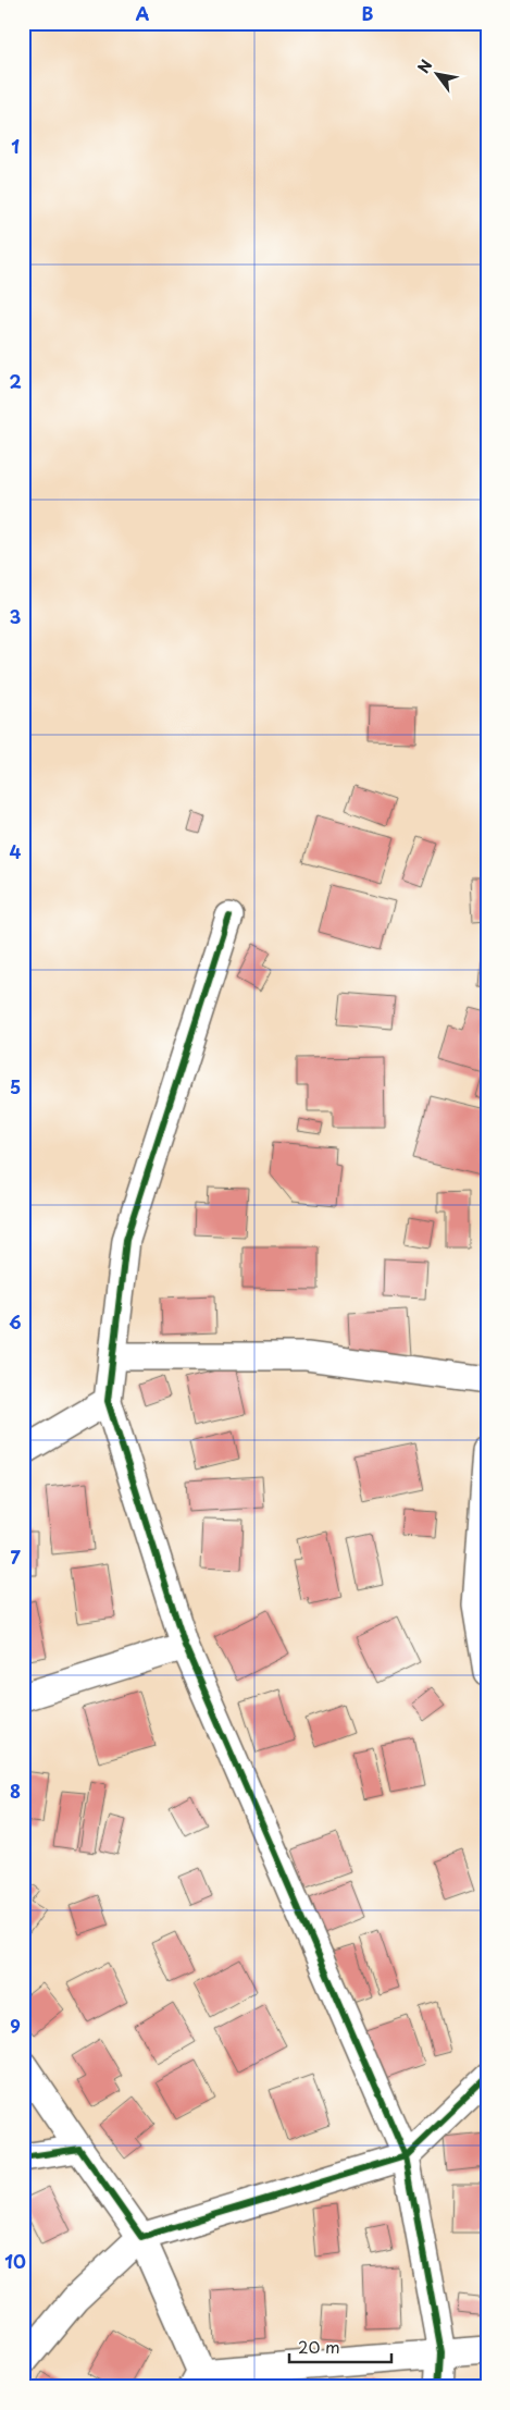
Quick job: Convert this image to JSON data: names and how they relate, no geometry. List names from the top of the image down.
{
  "scale_bar": "20 m",
  "north": "top left",
  "grid": {
    "columns": ["A", "B"],
    "rows": [
      "1",
      "2",
      "3",
      "4",
      "5",
      "6",
      "7",
      "8",
      "9",
      "10"
    ]
  }
}
